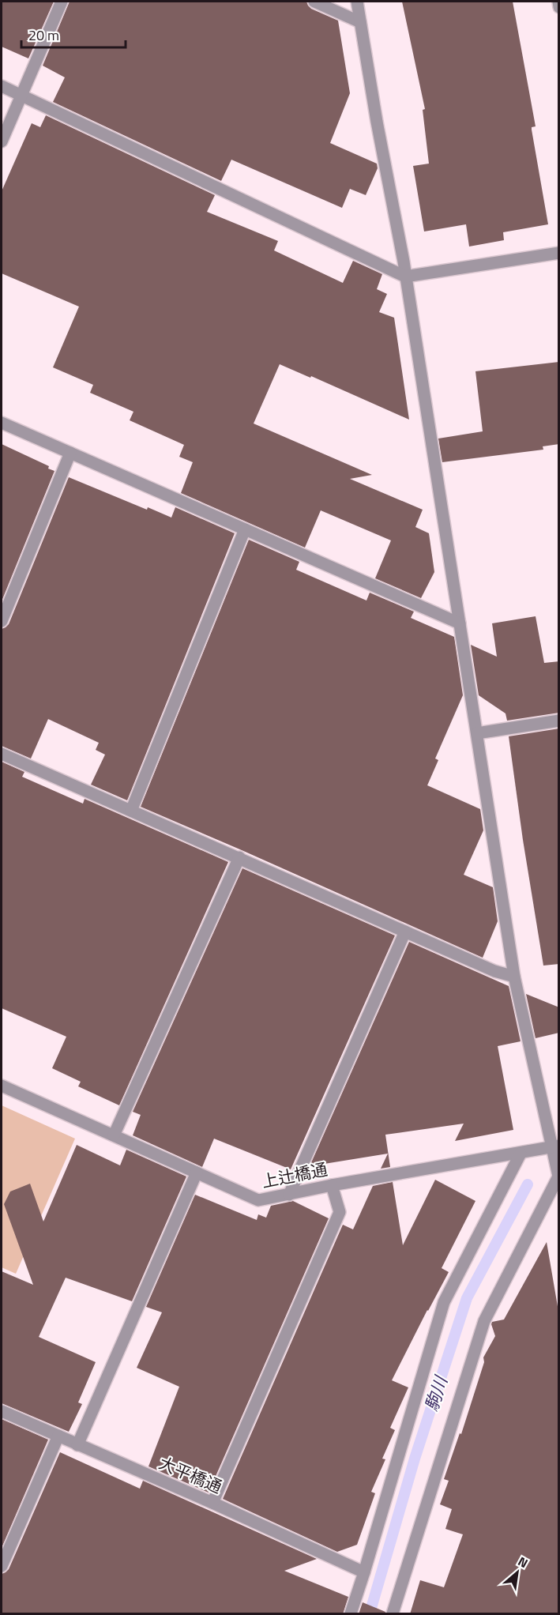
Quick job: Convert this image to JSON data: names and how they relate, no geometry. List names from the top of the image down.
{
  "streets": {
    "street": ["上辻橋通", "大平橋通"]
  },
  "water": ["駒川"],
  "scale_bar": "20 m",
  "north": "top right"
}
